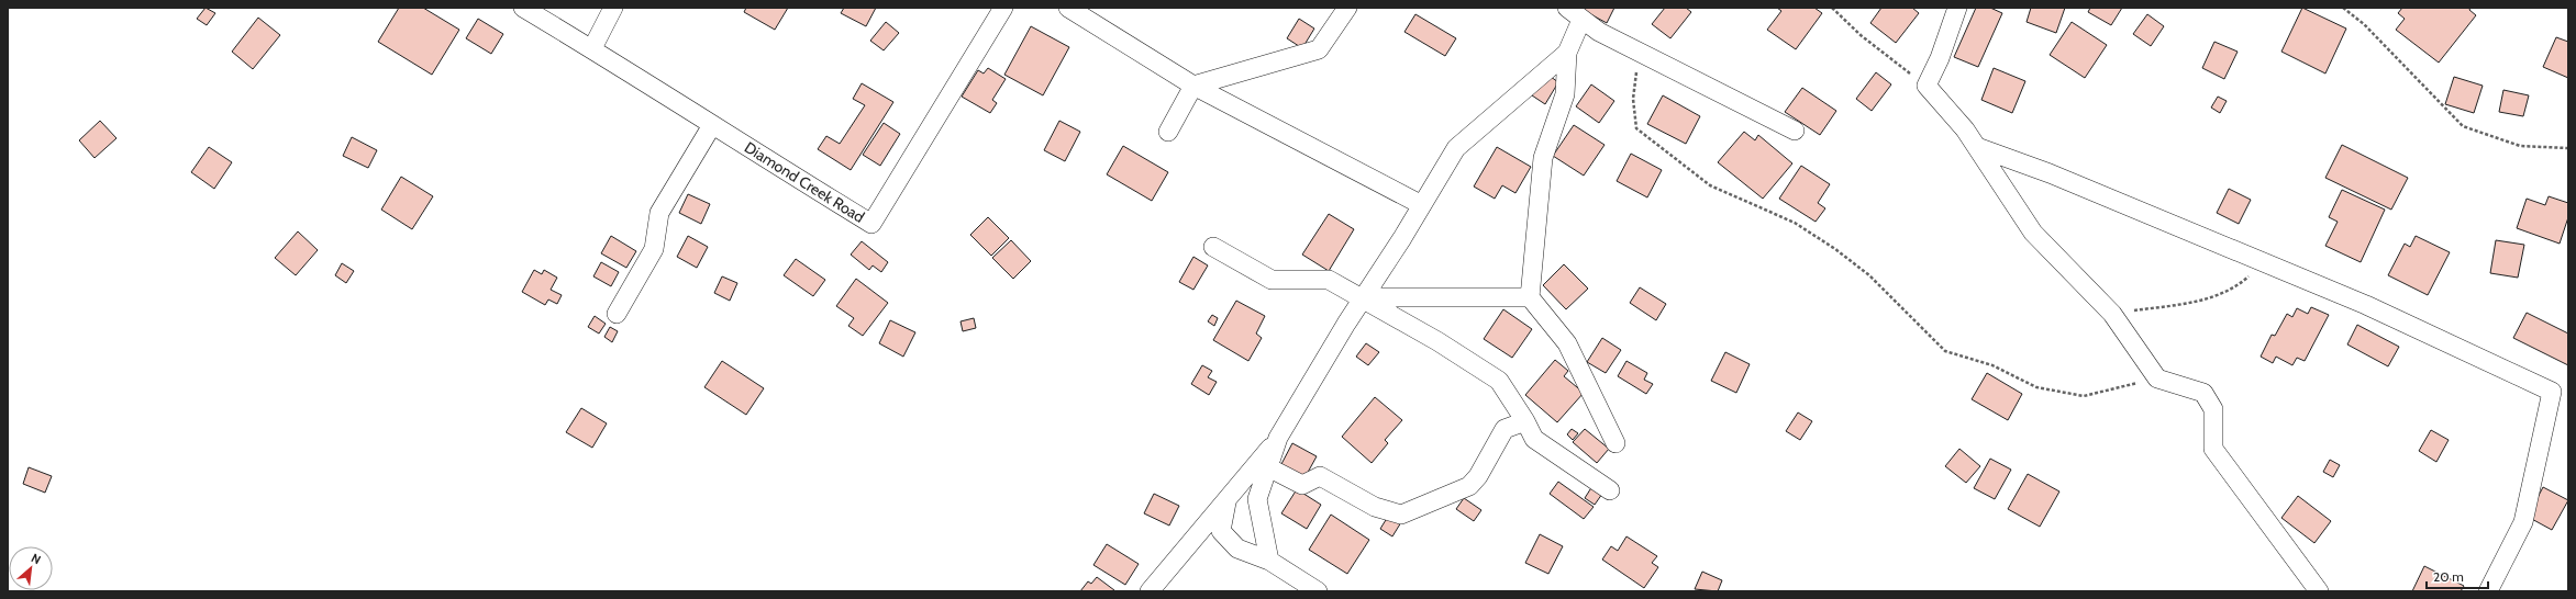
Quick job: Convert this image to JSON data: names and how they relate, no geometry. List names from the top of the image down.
{
  "streets": {
    "street": ["Diamond Creek Road"]
  },
  "scale_bar": "20 m",
  "north": "top right"
}
